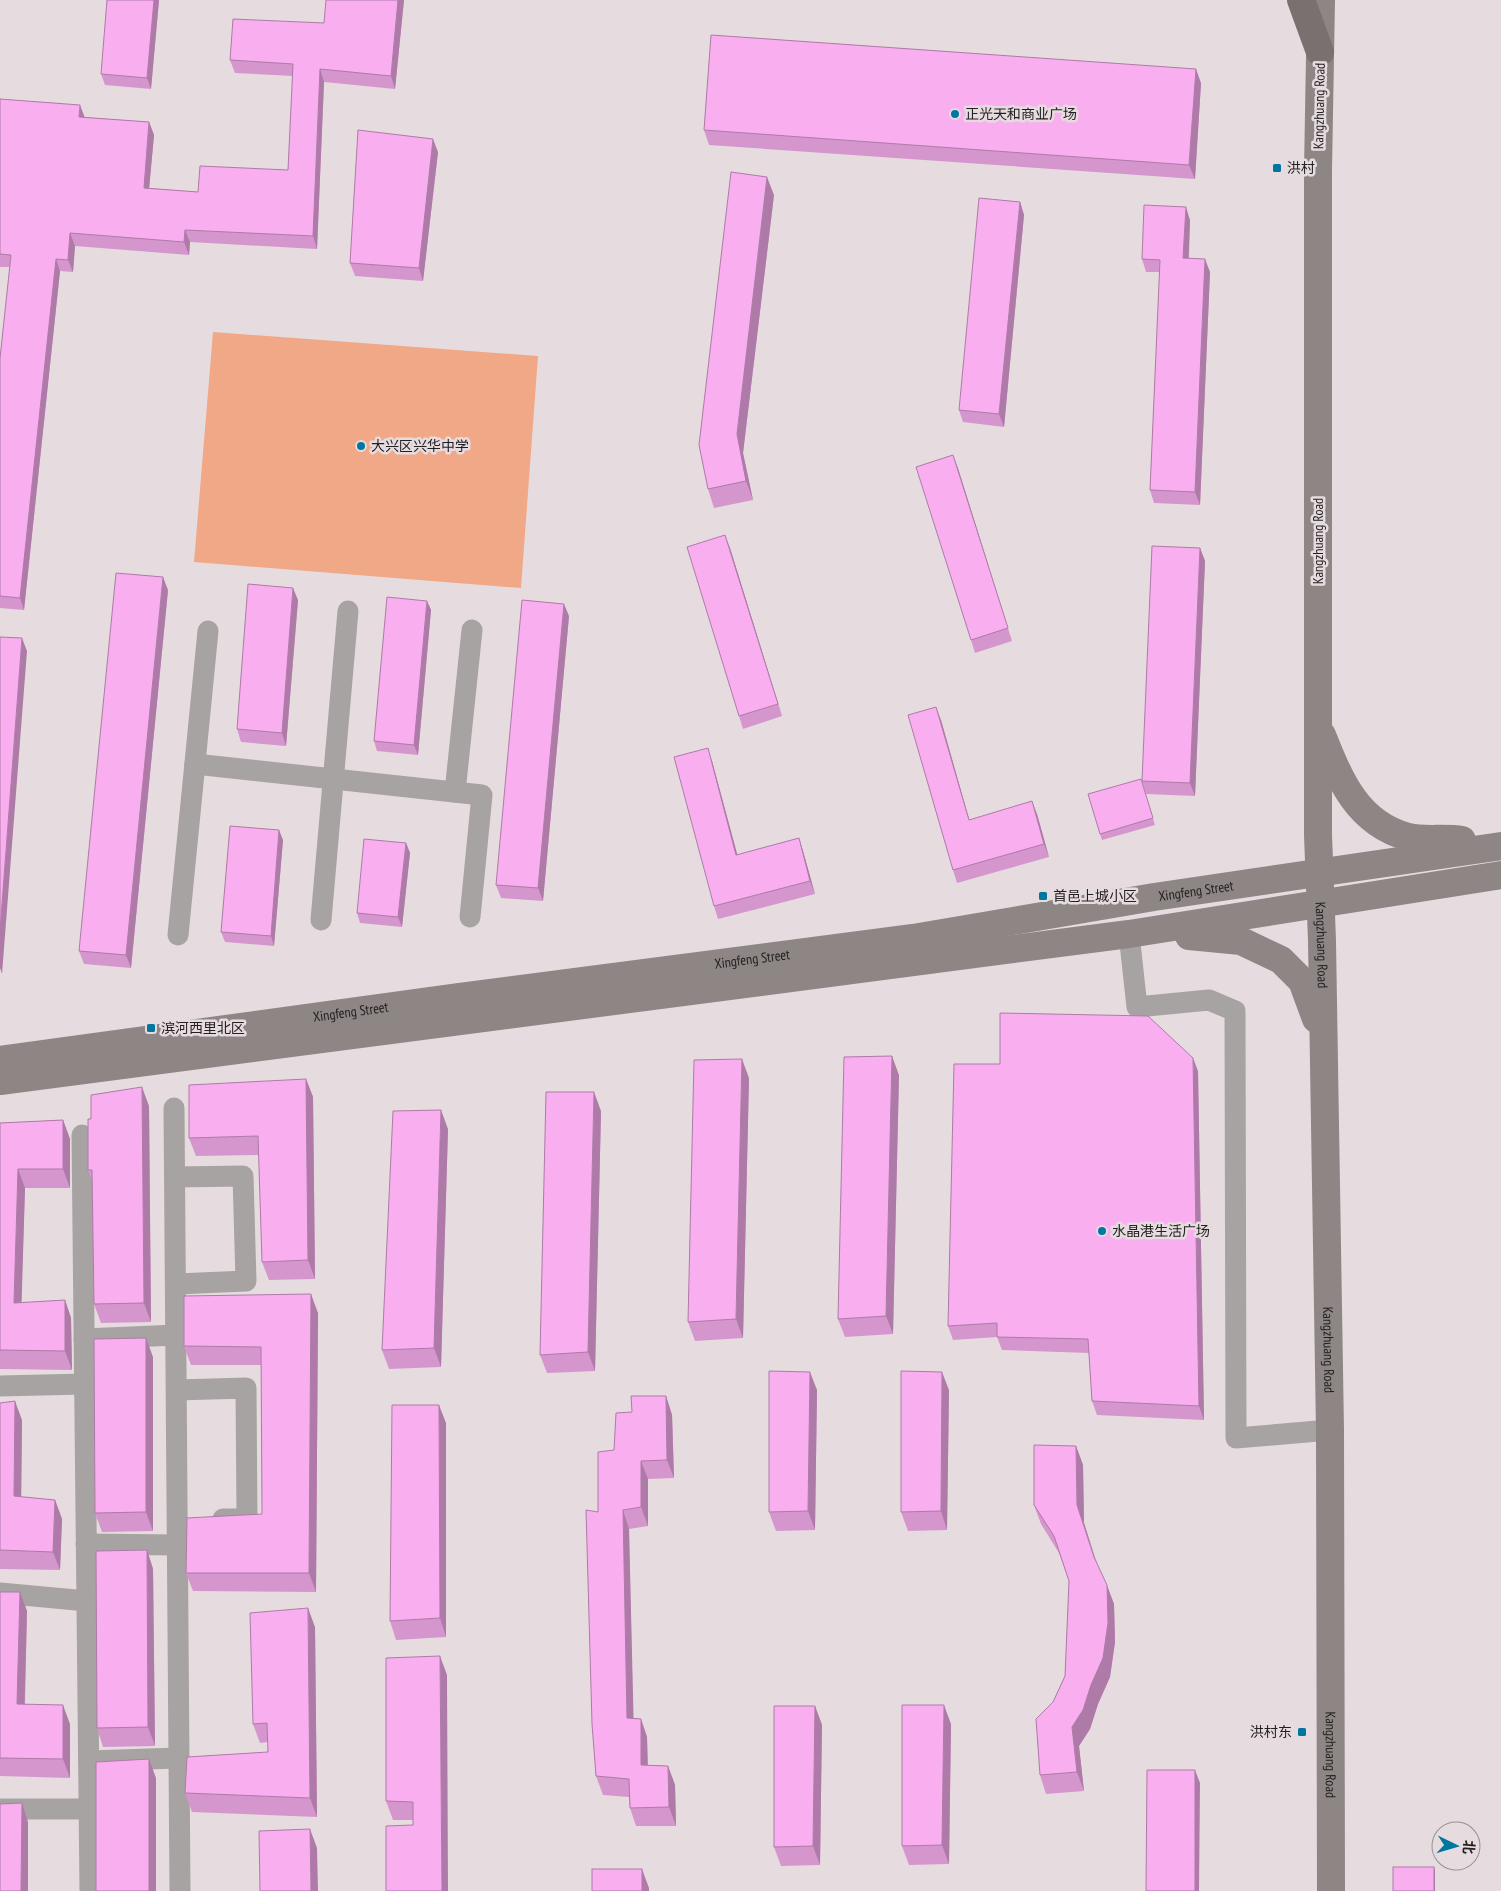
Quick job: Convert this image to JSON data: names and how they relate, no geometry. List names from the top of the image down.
{
  "streets": {
    "main road": ["Kangzhuang Road", "Xingfeng Street"]
  },
  "crossings": [
    ["Kangzhuang Road", "Xingfeng Street"]
  ],
  "places": {
    "other": ["正光天和商业广场", "大兴区兴华中学", "水晶港生活广场"],
    "transit": [
      "洪村",
      "首邑上城小区",
      "滨河西里北区",
      "洪村东"
    ]
  },
  "north": "right"
}
